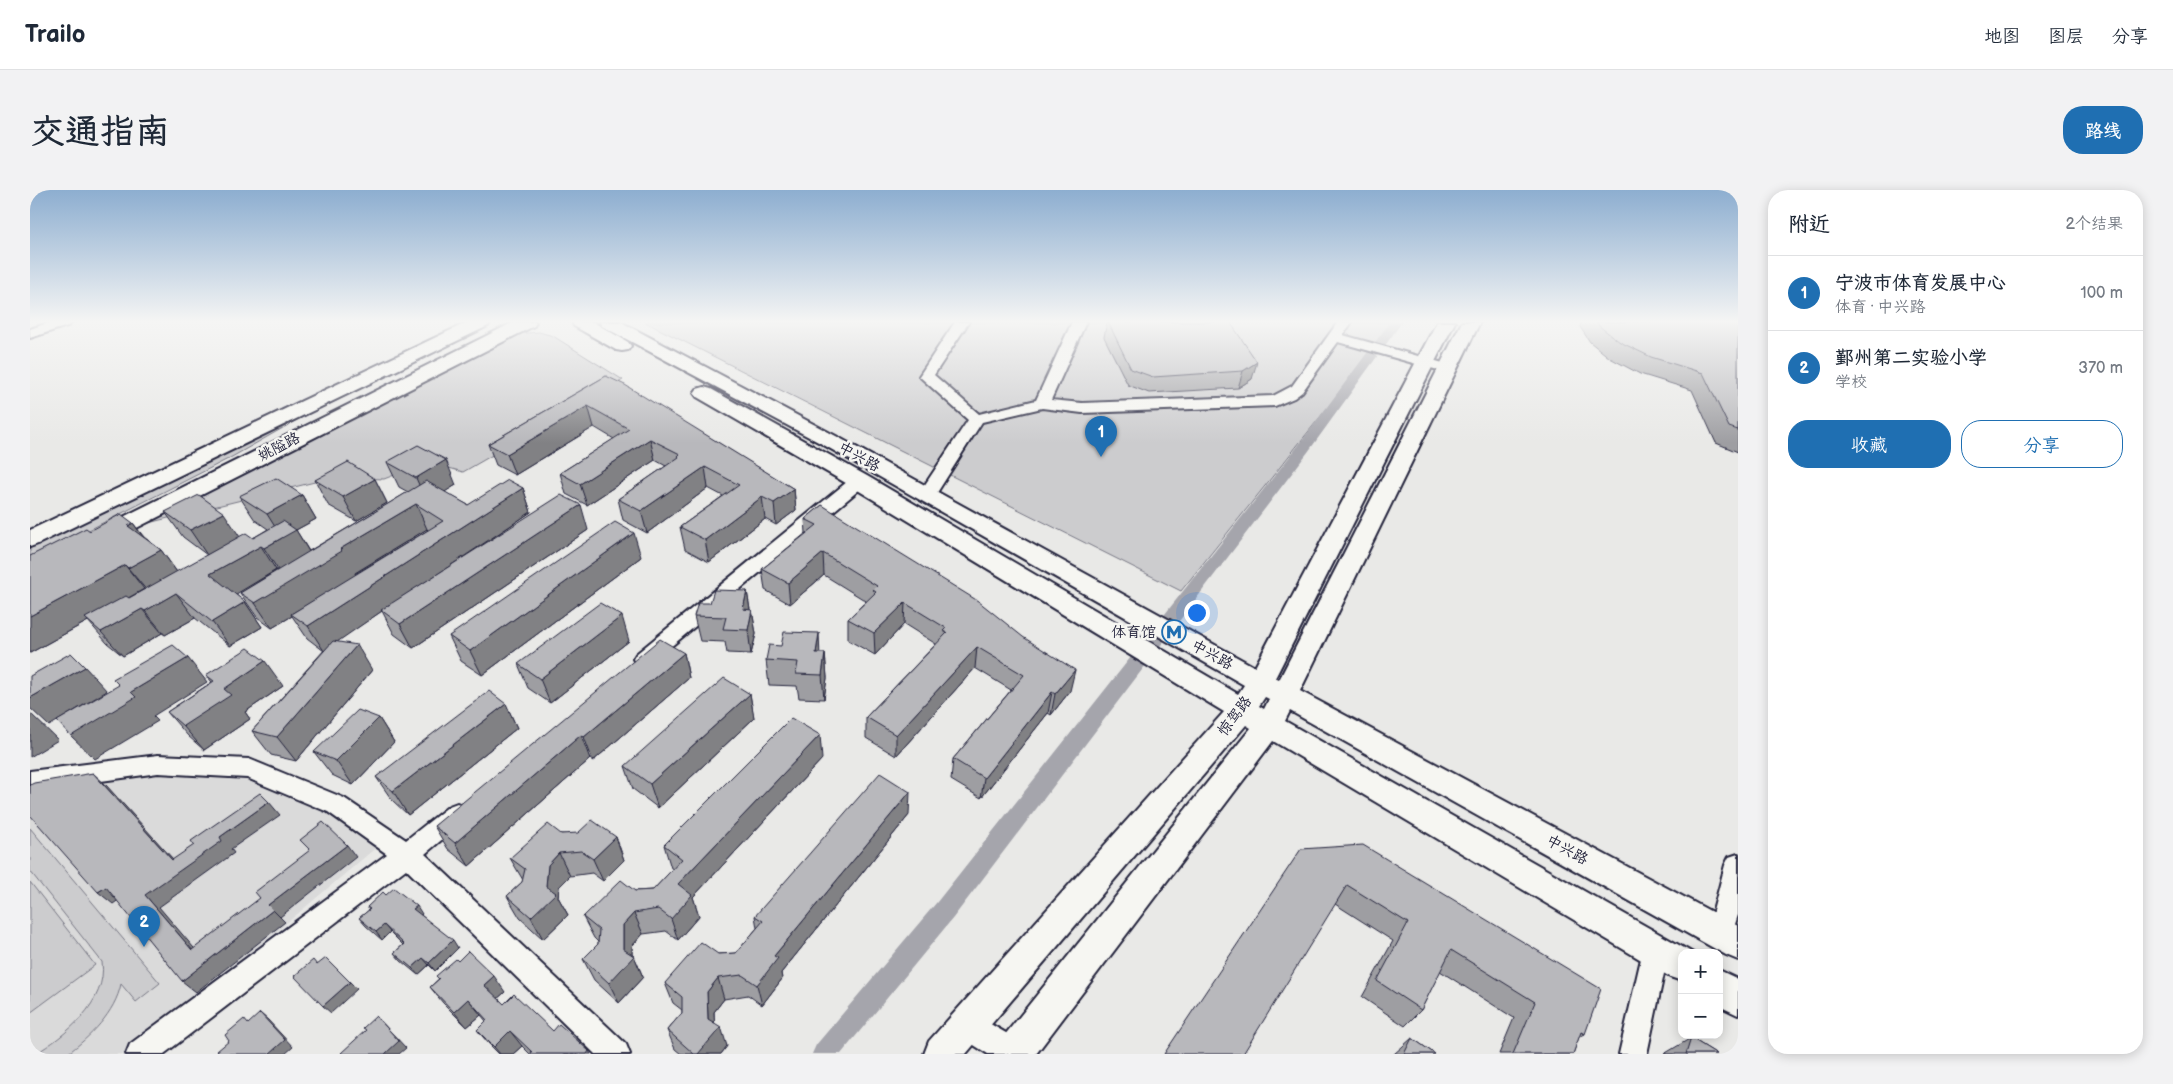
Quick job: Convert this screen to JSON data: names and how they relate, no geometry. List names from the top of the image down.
{
  "streets": {
    "main road": ["姚隘路", "中兴路", "惊驾路"]
  },
  "crossings": [
    ["中兴路", "惊驾路"]
  ],
  "places": {
    "metro station": ["体育馆"]
  },
  "page": {
    "header": "Trailo",
    "nav": ["地图", "图层", "分享"],
    "buttons": [
      "路线",
      ["收藏", "分享"]
    ],
    "title": "交通指南",
    "heading": ["附近", "2个结果"],
    "list": [
      {
        "mark": "1",
        "name": "宁波市体育发展中心",
        "note": "体育 · 中兴路",
        "value": "100 m"
      },
      {
        "mark": "2",
        "name": "鄞州第二实验小学",
        "note": "学校",
        "value": "370 m"
      }
    ],
    "pins": ["1", "2"],
    "map_buttons": ["+", "−"]
  }
}
